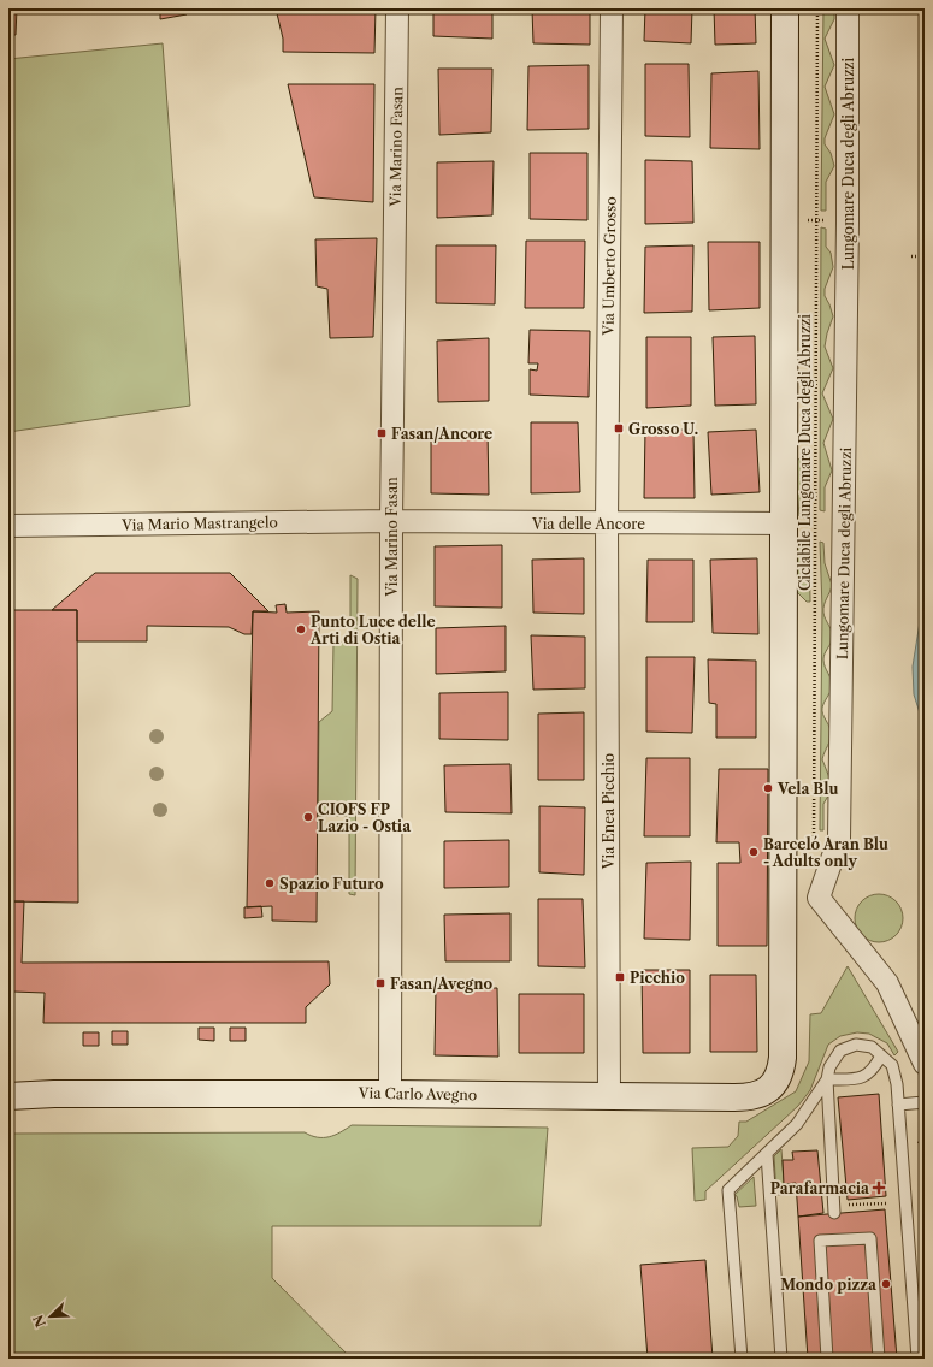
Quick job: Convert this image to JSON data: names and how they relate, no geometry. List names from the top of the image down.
{
  "streets": {
    "street": [
      "Via Marino Fasan",
      "Lungomare Duca degli Abruzzi",
      "Via Umberto Grosso",
      "Via Mario Mastrangelo",
      "Via delle Ancore",
      "Via Enea Picchio",
      "Via Carlo Avegno"
    ],
    "path": ["Ciclabile Lungomare Duca degli Abruzzi"]
  },
  "crossings": [
    ["Via Marino Fasan", "Via Mario Mastrangelo"],
    ["Via Marino Fasan", "Via delle Ancore"],
    ["Via Marino Fasan", "Via Carlo Avegno"],
    ["Via Umberto Grosso", "Via delle Ancore"],
    ["Via Umberto Grosso", "Via Enea Picchio"],
    ["Via Mario Mastrangelo", "Via delle Ancore"],
    ["Via delle Ancore", "Via Enea Picchio"],
    ["Via delle Ancore", "Via Carlo Avegno"],
    ["Via Enea Picchio", "Via Carlo Avegno"]
  ],
  "places": {
    "transit": [
      "Grosso U.",
      "Fasan/Ancore",
      "Picchio",
      "Fasan/Avegno"
    ],
    "other": [
      "Punto Luce delle Arti di Ostia",
      "Vela Blu",
      "CIOFS FP Lazio - Ostia",
      "Barceló Aran Blu - Adults only",
      "Spazio Futuro",
      "Mondo pizza"
    ],
    "health": ["Parafarmacia"]
  },
  "north": "bottom left"
}
